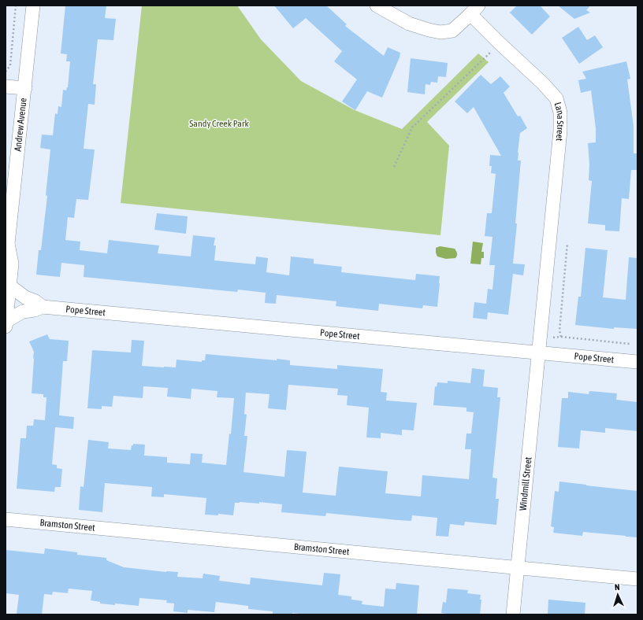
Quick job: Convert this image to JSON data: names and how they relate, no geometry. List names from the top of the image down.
{
  "streets": {
    "street": [
      "Lana Street",
      "Andrew Avenue",
      "Pope Street",
      "Windmill Street",
      "Bramston Street"
    ]
  },
  "crossings": [
    ["Lana Street", "Pope Street"],
    ["Lana Street", "Windmill Street"],
    ["Andrew Avenue", "Pope Street"],
    ["Pope Street", "Windmill Street"],
    ["Windmill Street", "Bramston Street"]
  ],
  "parks": ["Sandy Creek Park"],
  "north": "top"
}
